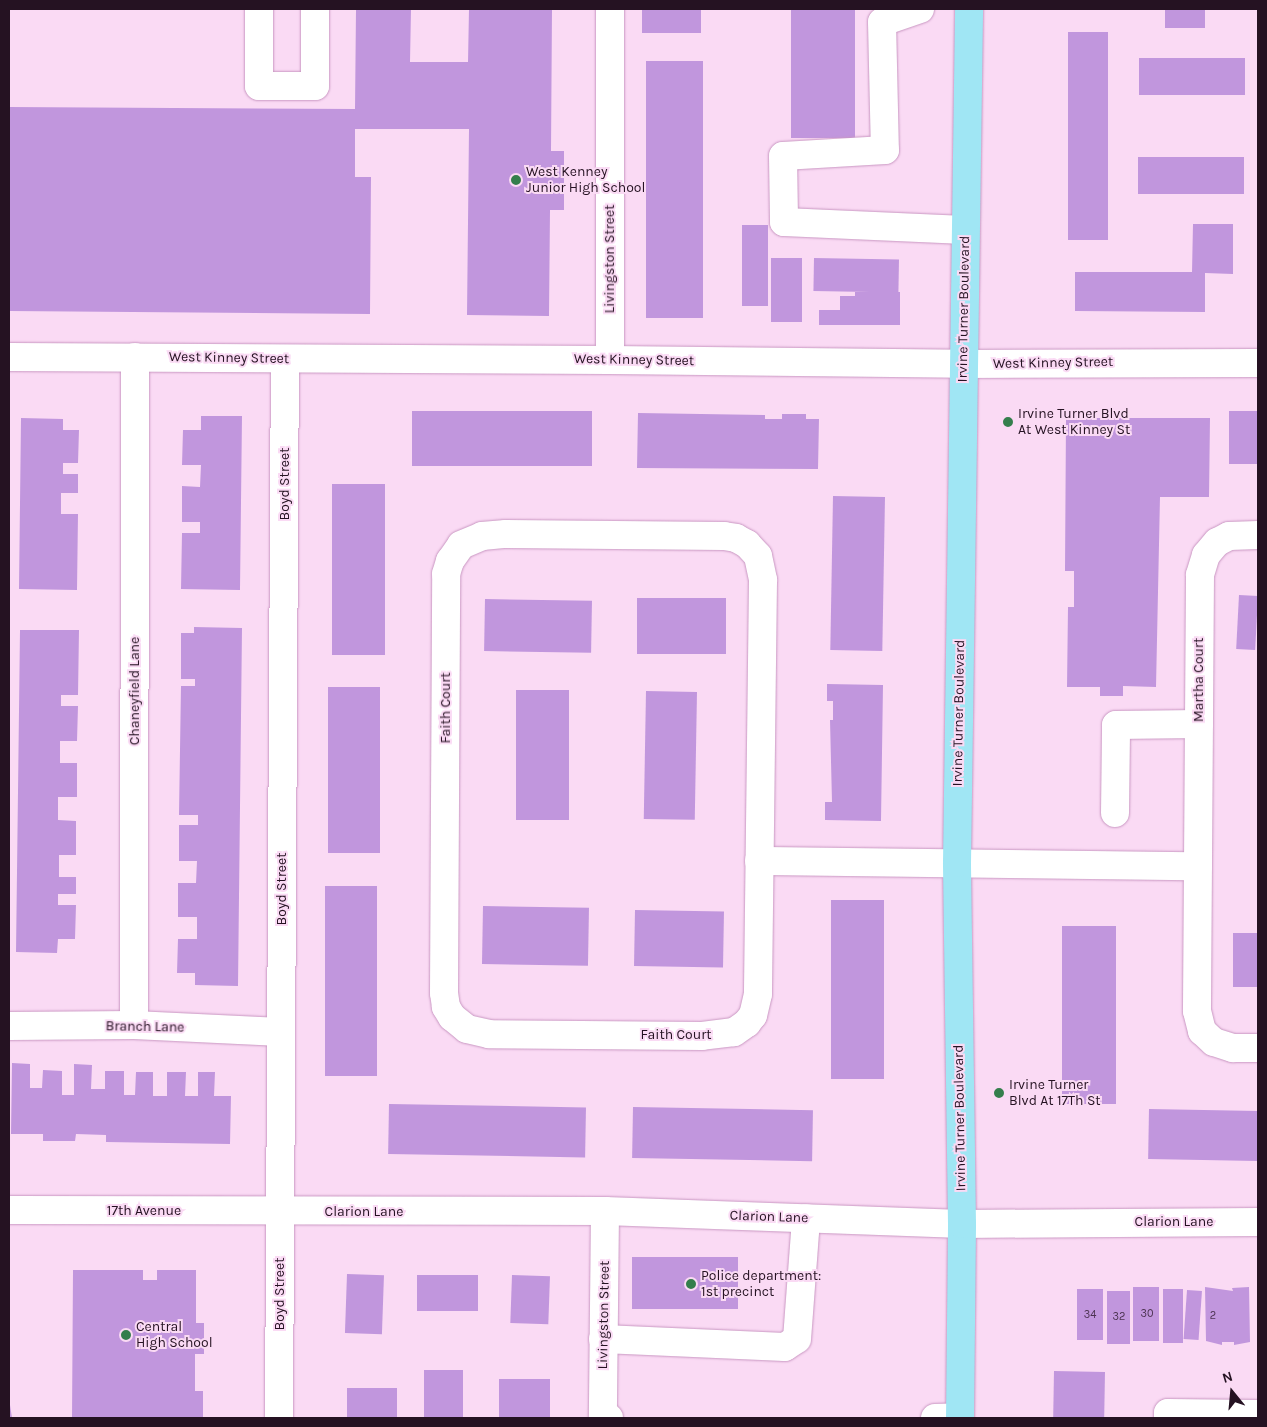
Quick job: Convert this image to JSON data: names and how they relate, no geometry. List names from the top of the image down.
{
  "streets": {
    "main road": ["Irvine Turner Boulevard"],
    "street": [
      "Livingston Street",
      "West Kinney Street",
      "Boyd Street",
      "Martha Court",
      "Chaneyfield Lane",
      "Faith Court",
      "Branch Lane",
      "17th Avenue",
      "Clarion Lane"
    ]
  },
  "crossings": [
    ["Livingston Street", "West Kinney Street"],
    ["Livingston Street", "Clarion Lane"],
    ["Irvine Turner Boulevard", "West Kinney Street"],
    ["Irvine Turner Boulevard", "Clarion Lane"],
    ["West Kinney Street", "Boyd Street"],
    ["West Kinney Street", "Chaneyfield Lane"],
    ["Boyd Street", "Branch Lane"],
    ["Boyd Street", "17th Avenue"],
    ["Boyd Street", "Clarion Lane"],
    ["Chaneyfield Lane", "Branch Lane"],
    ["17th Avenue", "Clarion Lane"]
  ],
  "places": [
    "West Kenney Junior High School",
    "Irvine Turner Blvd At West Kinney St",
    "Irvine Turner Blvd At 17Th St",
    "Police department: 1st precinct",
    "Central High School"
  ],
  "house_numbers": [
    "30",
    "34",
    "2",
    "32"
  ],
  "north": "top"
}
